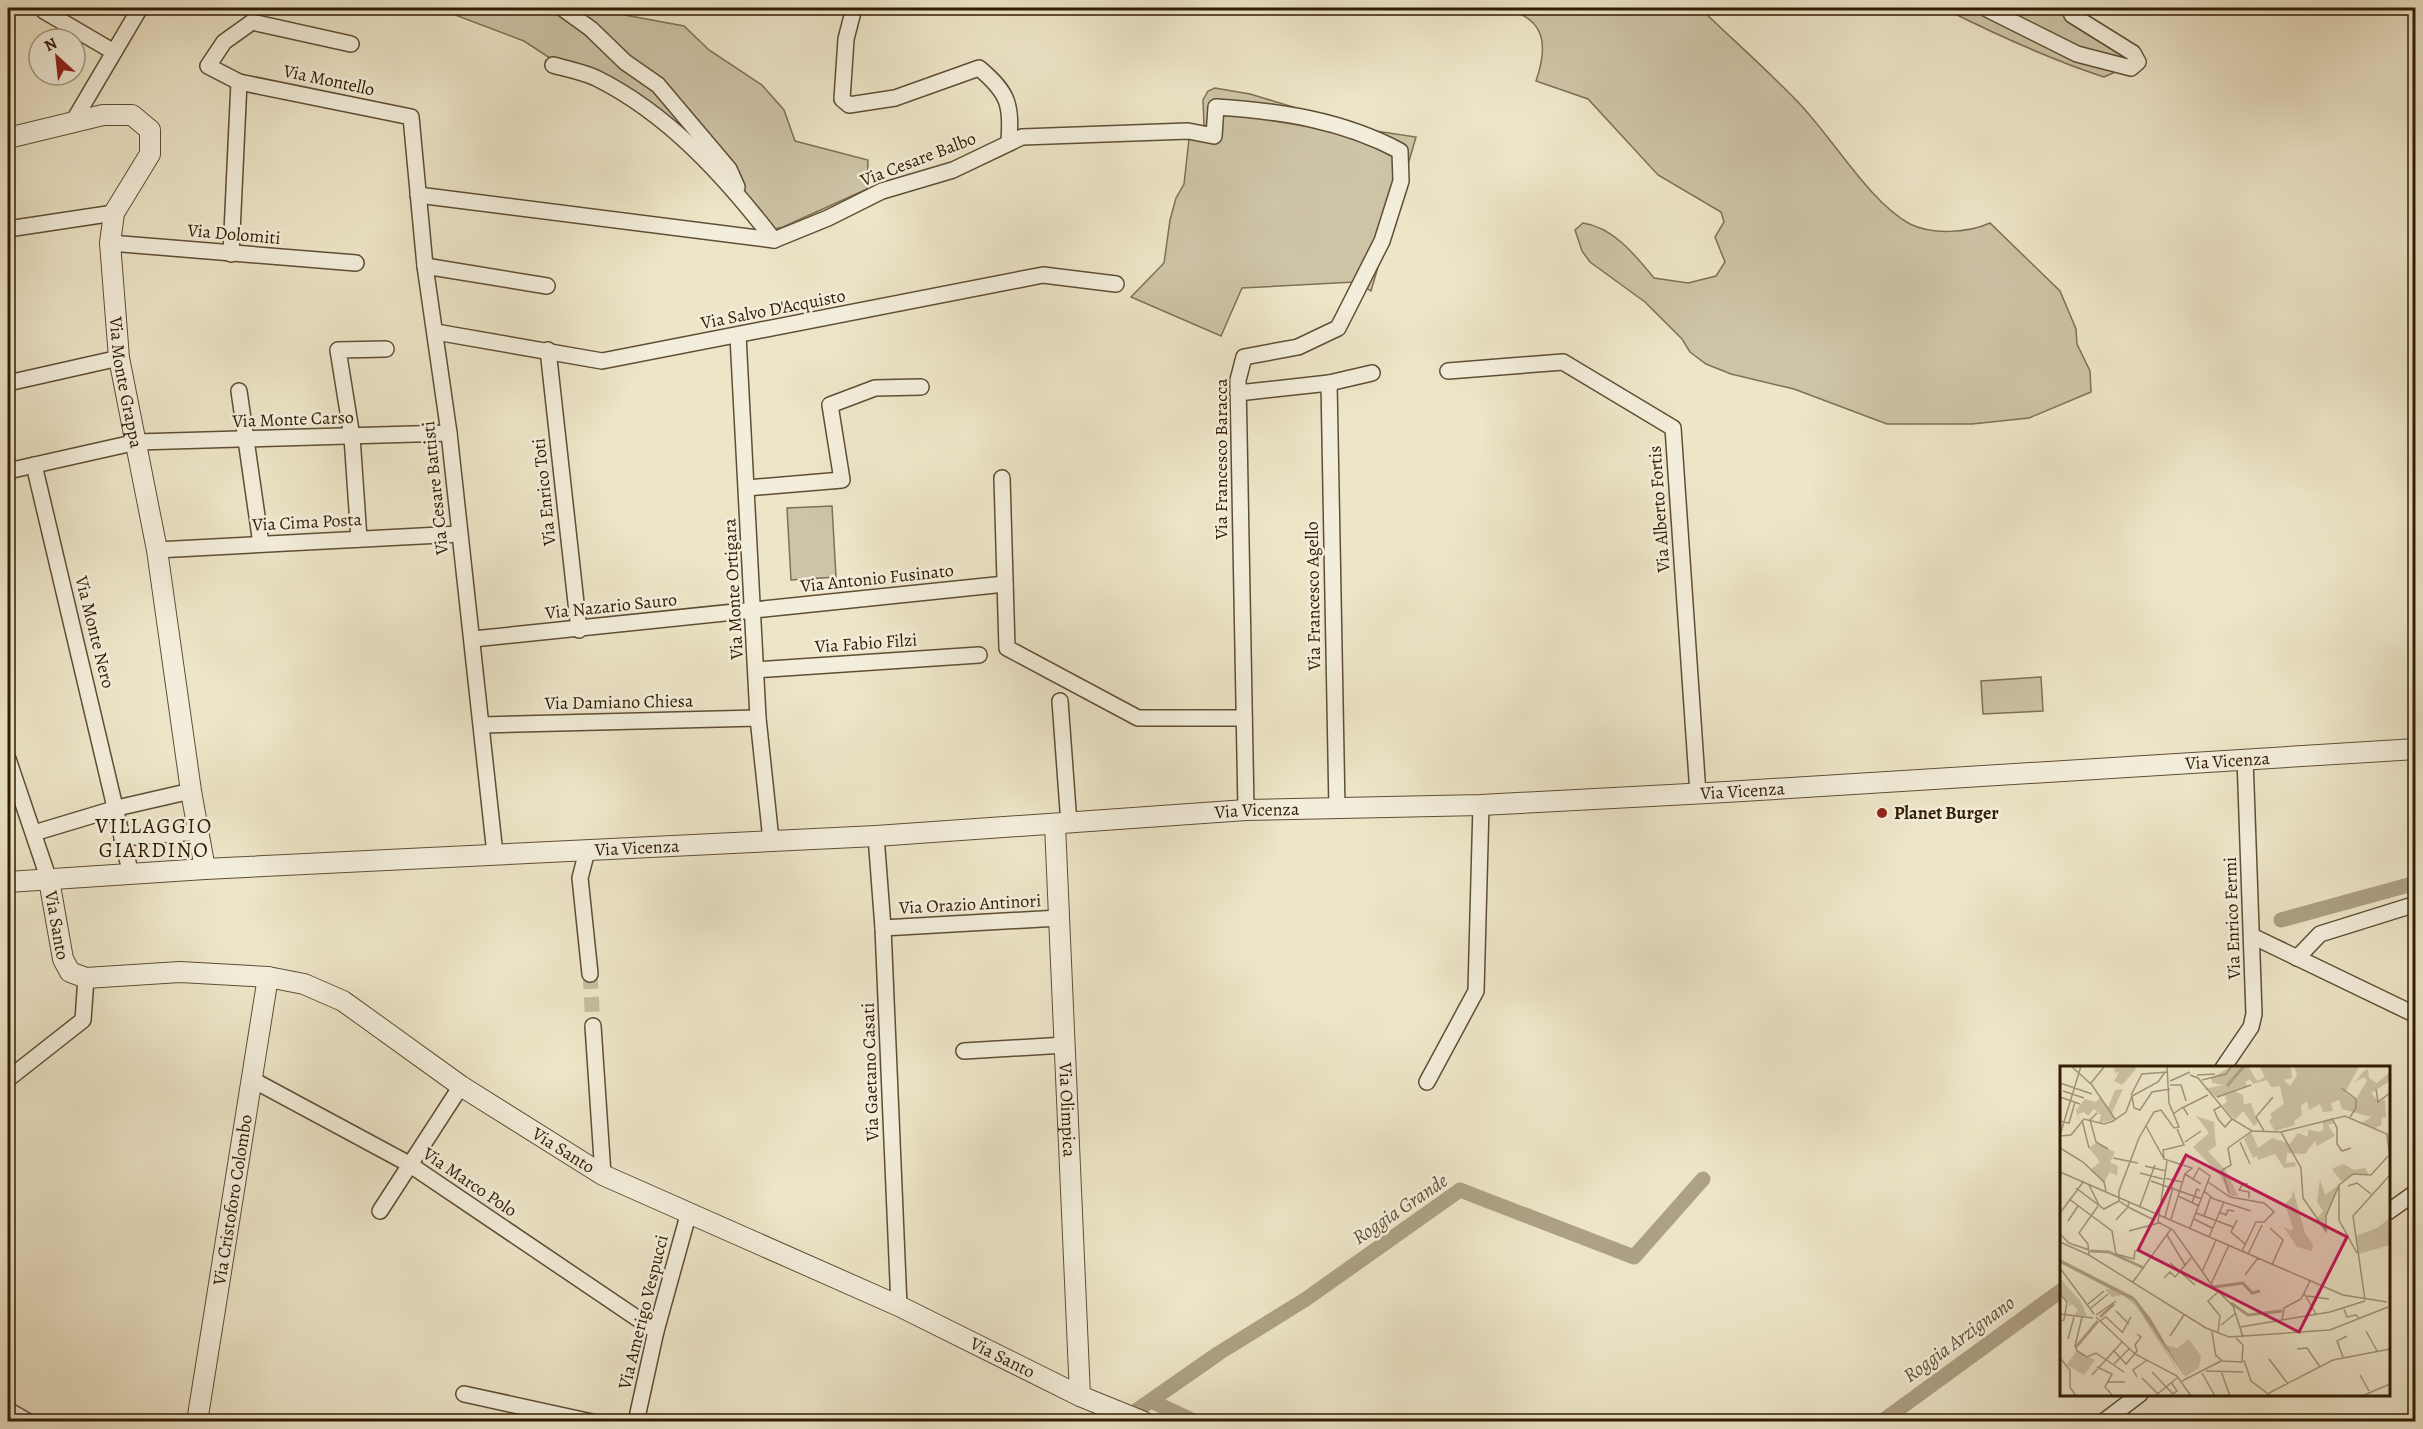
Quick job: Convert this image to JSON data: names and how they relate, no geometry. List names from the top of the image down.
{
  "streets": {
    "street": [
      "Via Montello",
      "Via Cesare Balbo",
      "Via Dolomiti",
      "Via Salvo D'Acquisto",
      "Via Monte Grappa",
      "Via Monte Carso",
      "Via Francesco Baracca",
      "Via Cesare Battisti",
      "Via Enrico Toti",
      "Via Alberto Fortis",
      "Via Cima Posta",
      "Via Antonio Fusinato",
      "Via Monte Ortigara",
      "Via Francesco Agello",
      "Via Nazario Sauro",
      "Via Monte Nero",
      "Via Fabio Filzi",
      "Via Damiano Chiesa",
      "Via Vicenza",
      "Via Orazio Antinori",
      "Via Enrico Fermi",
      "Via Santo",
      "Via Gaetano Casati",
      "Via Olimpica",
      "Via Marco Polo",
      "Via Cristoforo Colombo",
      "Via Amerigo Vespucci"
    ]
  },
  "crossings": [
    ["Via Montello", "Via Cesare Battisti"],
    ["Via Cesare Balbo", "Via Francesco Baracca"],
    ["Via Cesare Balbo", "Via Cesare Battisti"],
    ["Via Dolomiti", "Via Monte Grappa"],
    ["Via Salvo D'Acquisto", "Via Cesare Battisti"],
    ["Via Salvo D'Acquisto", "Via Enrico Toti"],
    ["Via Salvo D'Acquisto", "Via Monte Ortigara"],
    ["Via Monte Grappa", "Via Monte Carso"],
    ["Via Monte Grappa", "Via Cima Posta"],
    ["Via Monte Grappa", "Via Vicenza"],
    ["Via Monte Carso", "Via Cesare Battisti"],
    ["Via Monte Carso", "Via Monte Nero"],
    ["Via Francesco Baracca", "Via Vicenza"],
    ["Via Cesare Battisti", "Via Cima Posta"],
    ["Via Cesare Battisti", "Via Nazario Sauro"],
    ["Via Cesare Battisti", "Via Damiano Chiesa"],
    ["Via Cesare Battisti", "Via Vicenza"],
    ["Via Enrico Toti", "Via Nazario Sauro"],
    ["Via Alberto Fortis", "Via Vicenza"],
    ["Via Antonio Fusinato", "Via Monte Ortigara"],
    ["Via Antonio Fusinato", "Via Nazario Sauro"],
    ["Via Monte Ortigara", "Via Nazario Sauro"],
    ["Via Monte Ortigara", "Via Fabio Filzi"],
    ["Via Monte Ortigara", "Via Damiano Chiesa"],
    ["Via Monte Ortigara", "Via Vicenza"],
    ["Via Francesco Agello", "Via Vicenza"],
    ["Via Monte Nero", "Via Vicenza"],
    ["Via Vicenza", "Via Enrico Fermi"],
    ["Via Vicenza", "Via Santo"],
    ["Via Vicenza", "Via Gaetano Casati"],
    ["Via Vicenza", "Via Olimpica"],
    ["Via Orazio Antinori", "Via Gaetano Casati"],
    ["Via Orazio Antinori", "Via Olimpica"],
    ["Via Santo", "Via Gaetano Casati"],
    ["Via Santo", "Via Olimpica"],
    ["Via Santo", "Via Cristoforo Colombo"],
    ["Via Santo", "Via Amerigo Vespucci"],
    ["Via Marco Polo", "Via Cristoforo Colombo"],
    ["Via Marco Polo", "Via Amerigo Vespucci"]
  ],
  "districts": ["VILLAGGIO GIARDINO"],
  "water": ["Roggia Grande", "Roggia Arzignano"],
  "places": ["Planet Burger"],
  "north": "top left"
}
